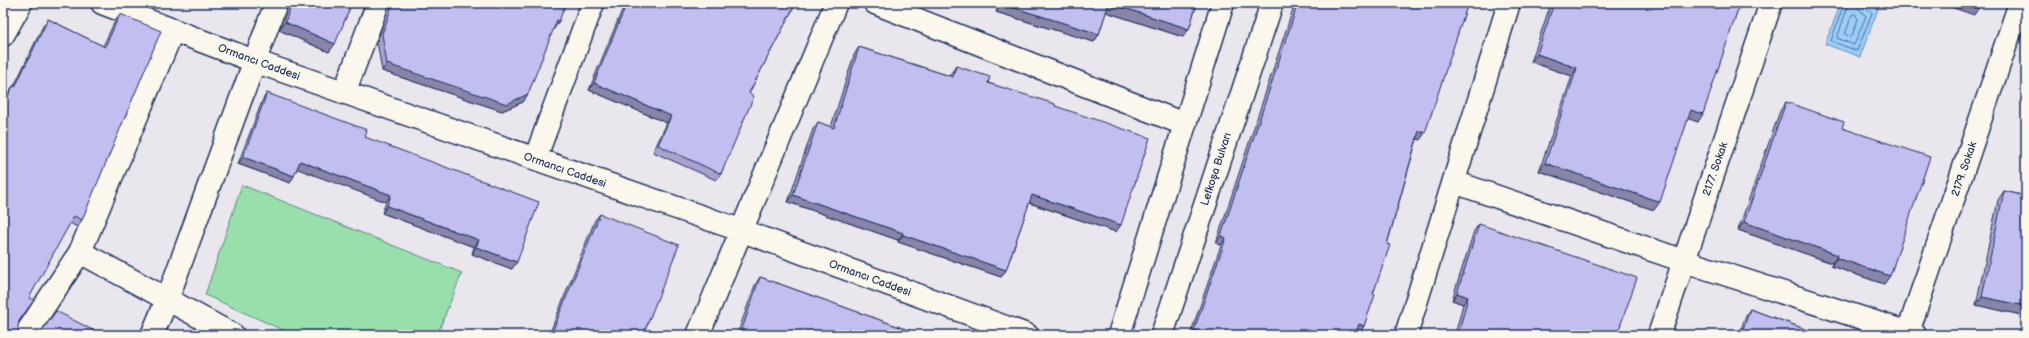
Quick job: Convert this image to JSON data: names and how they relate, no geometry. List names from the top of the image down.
{
  "streets": {
    "street": [
      "Ormancı Caddesi",
      "Lefkoşa Bulvarı",
      "2177. Sokak",
      "2179. Sokak"
    ]
  }
}
